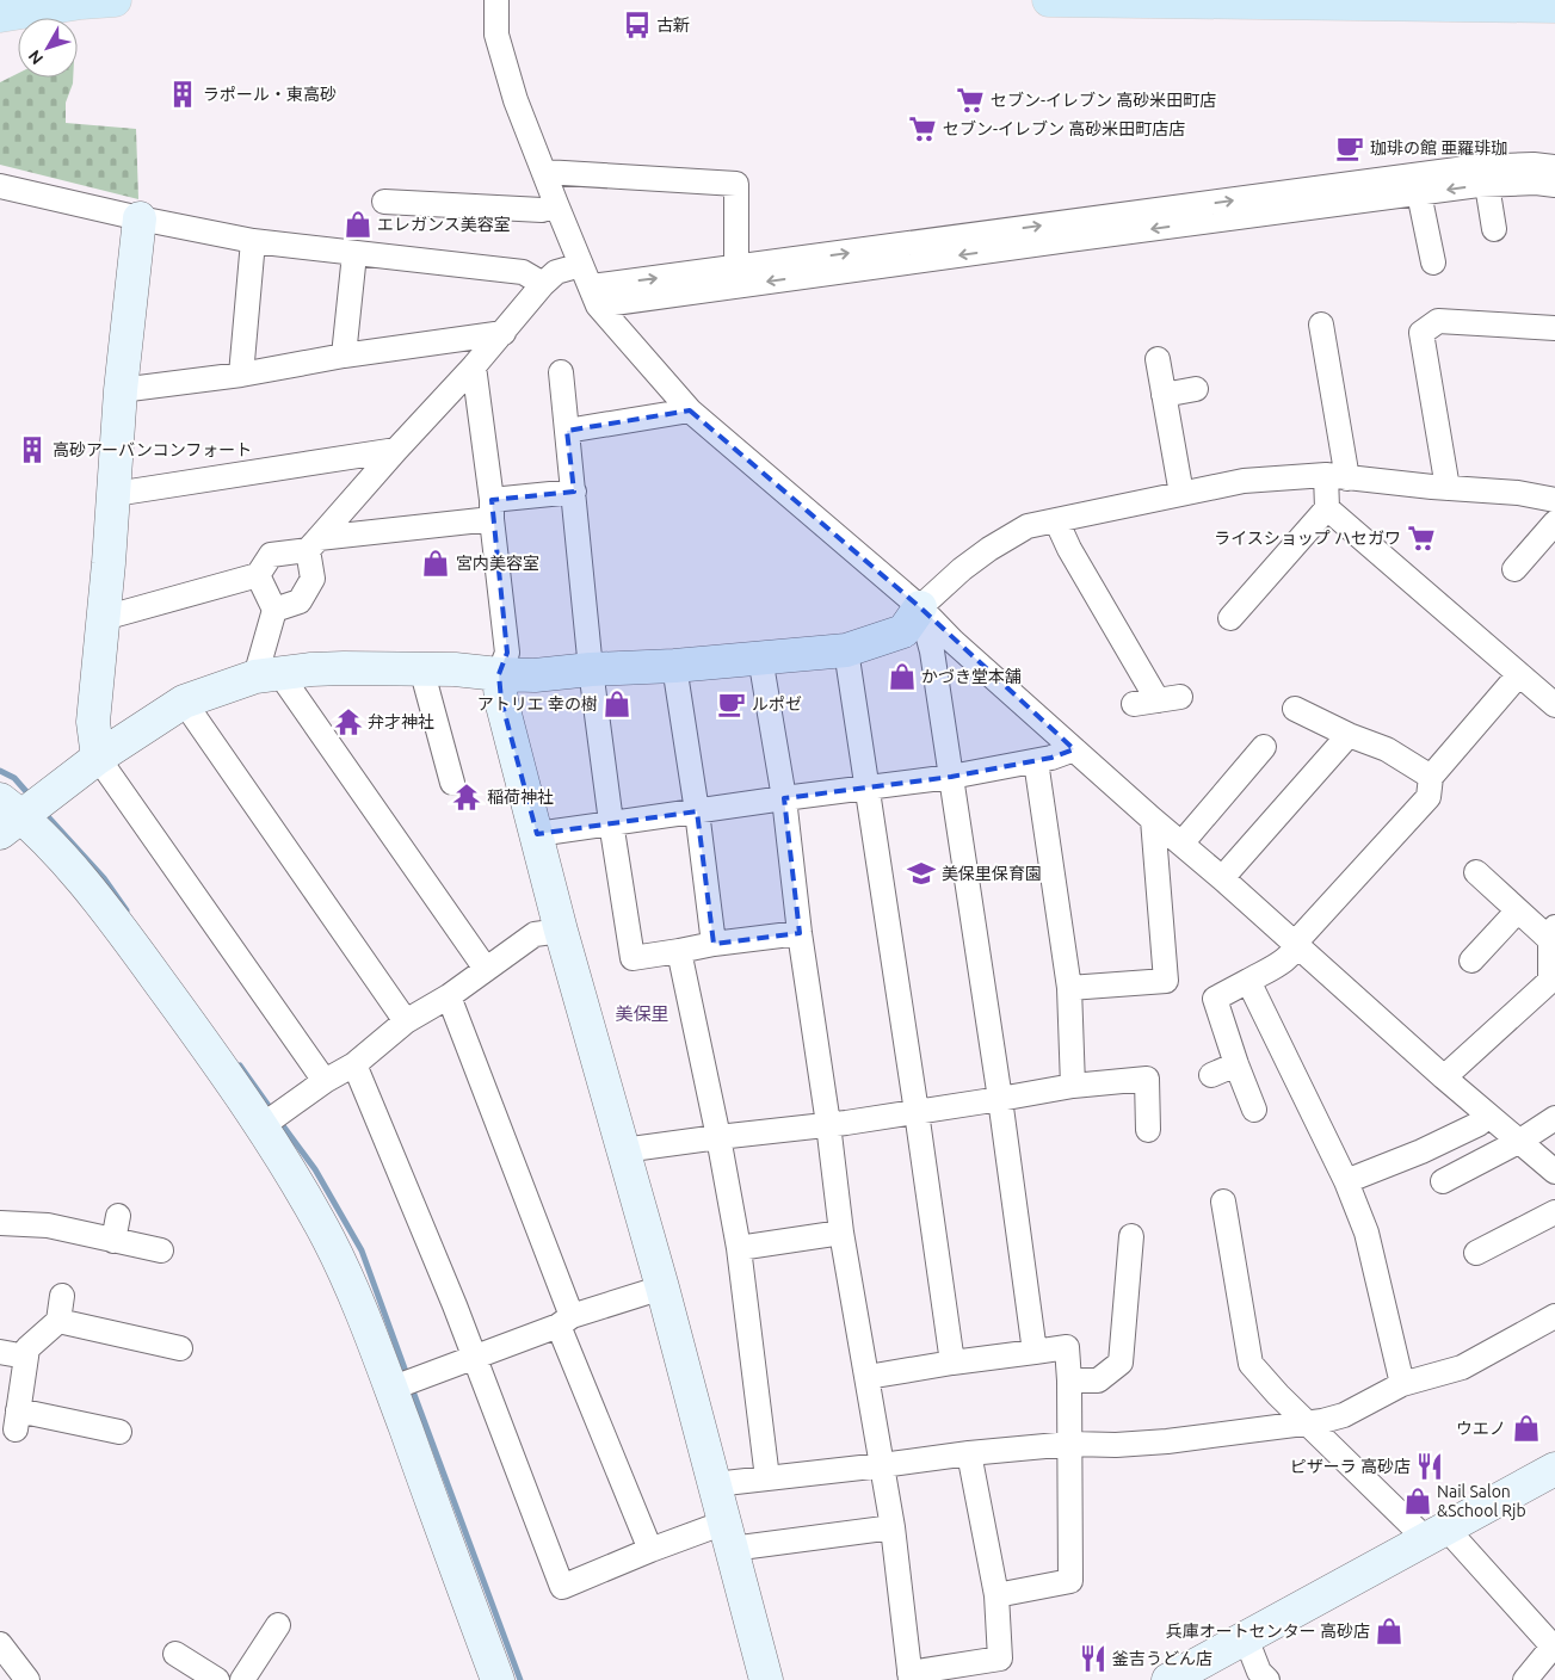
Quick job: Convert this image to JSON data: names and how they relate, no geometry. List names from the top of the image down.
{
  "districts": ["美保里"],
  "places": {
    "bus stop": ["古新"],
    "building": ["ラポール・東高砂", "高砂アーバンコンフォート"],
    "supermarket": ["セブン-イレブン 高砂米田町店", "セブン-イレブン 高砂米田町店店", "ライスショップ ハセガワ"],
    "cafe": ["珈琲の館 亜羅琲珈", "ルポゼ"],
    "shop": [
      "エレガンス美容室",
      "宮内美容室",
      "かづき堂本舗",
      "アトリエ 幸の樹",
      "ウエノ",
      "Nail Salon &School Rjb",
      "兵庫オートセンター 高砂店"
    ],
    "temple": ["弁才神社", "稲荷神社"],
    "school or university": ["美保里保育園"],
    "restaurant": ["ピザーラ 高砂店", "釜吉うどん店"]
  },
  "north": "bottom left"
}
